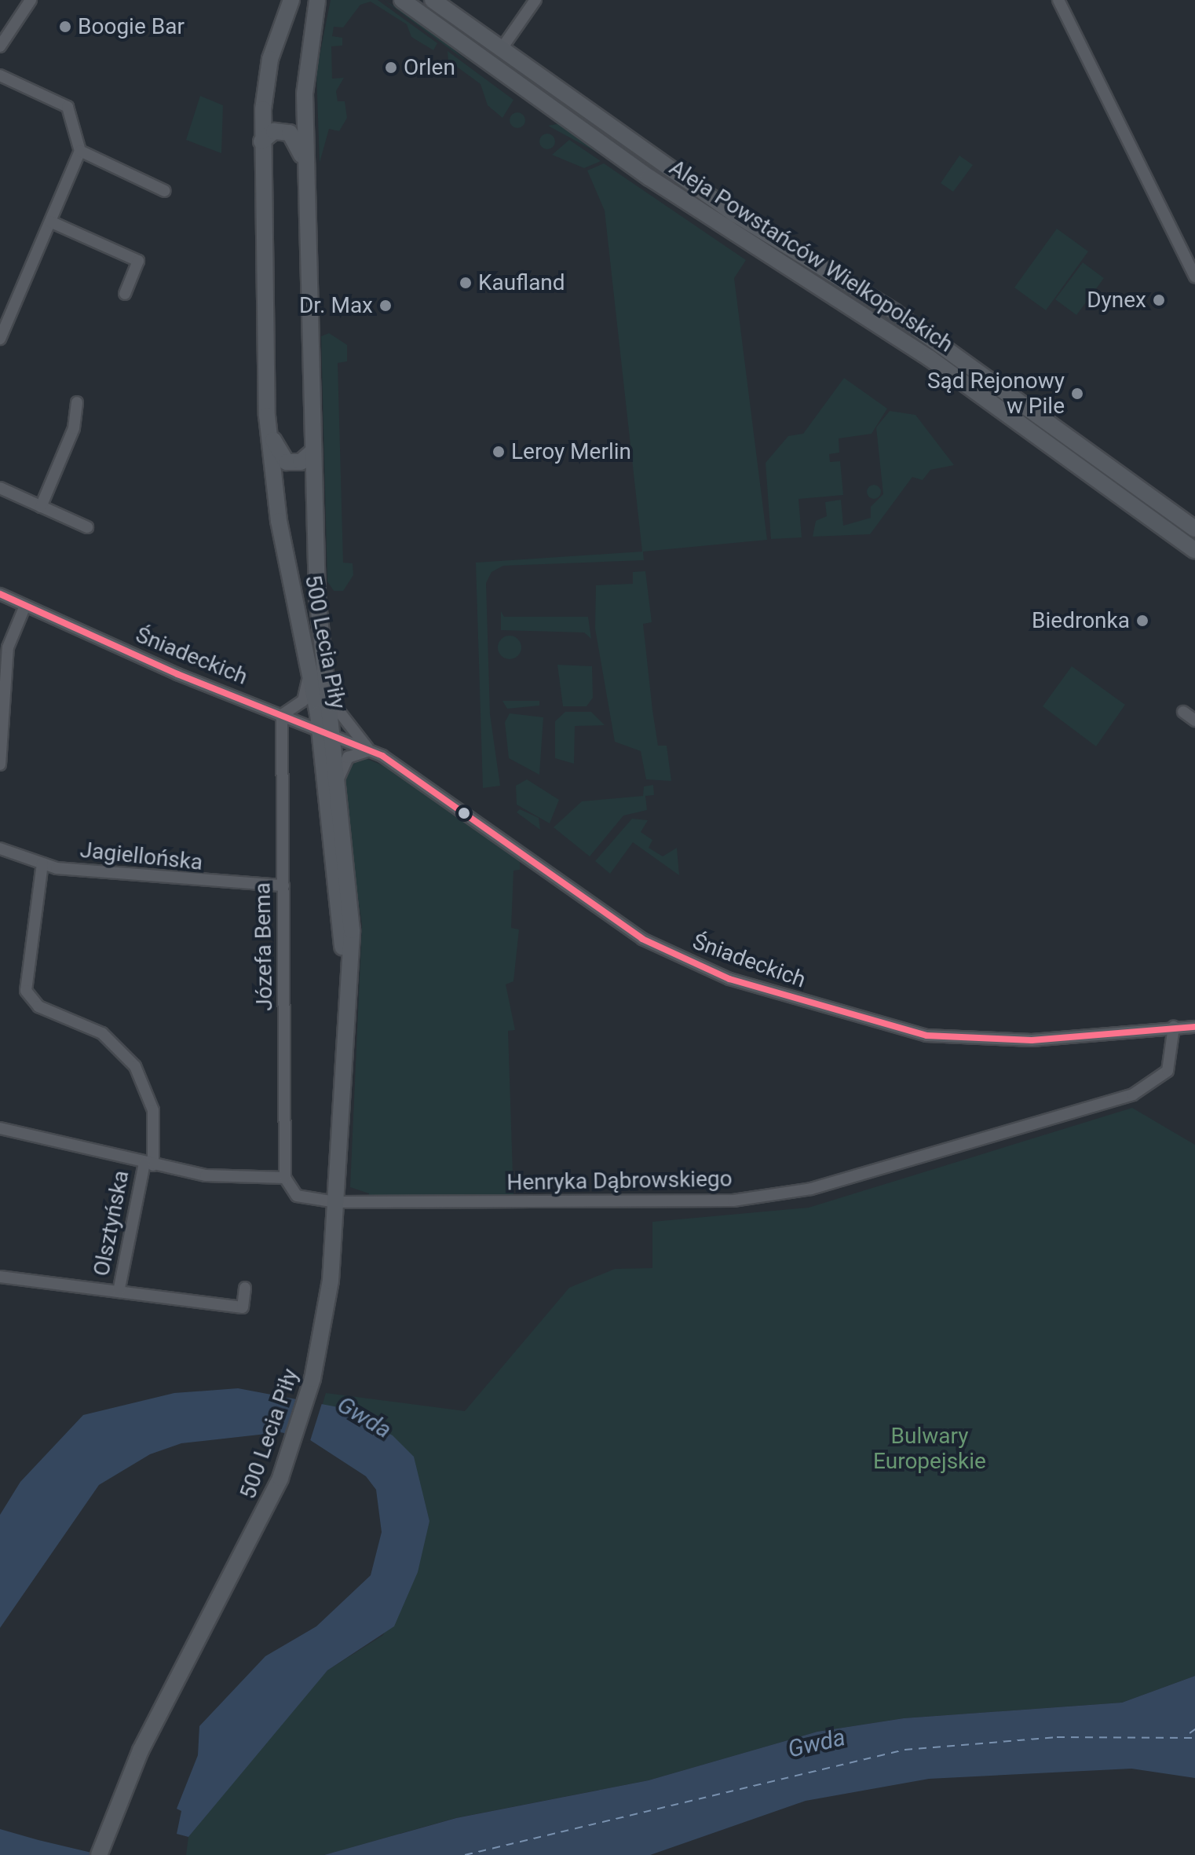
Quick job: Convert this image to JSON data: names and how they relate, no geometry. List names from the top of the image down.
{
  "streets": {
    "street": [
      "Aleja Powstańców Wielkopolskich",
      "500 Lecia Piły",
      "Śniadeckich",
      "Jagiellońska",
      "Józefa Bema",
      "Henryka Dąbrowskiego",
      "Olsztyńska"
    ]
  },
  "crossings": [
    ["500 Lecia Piły", "Śniadeckich"],
    ["500 Lecia Piły", "Henryka Dąbrowskiego"],
    ["Śniadeckich", "Józefa Bema"],
    ["Śniadeckich", "Henryka Dąbrowskiego"],
    ["Jagiellońska", "Józefa Bema"],
    ["Jagiellońska", "Olsztyńska"],
    ["Józefa Bema", "Henryka Dąbrowskiego"]
  ],
  "water": ["Gwda"],
  "parks": ["Bulwary Europejskie"],
  "places": [
    "Boogie Bar",
    "Orlen",
    "Kaufland",
    "Dynex",
    "Dr. Max",
    "Sąd Rejonowy w Pile",
    "Leroy Merlin",
    "Biedronka"
  ]
}
